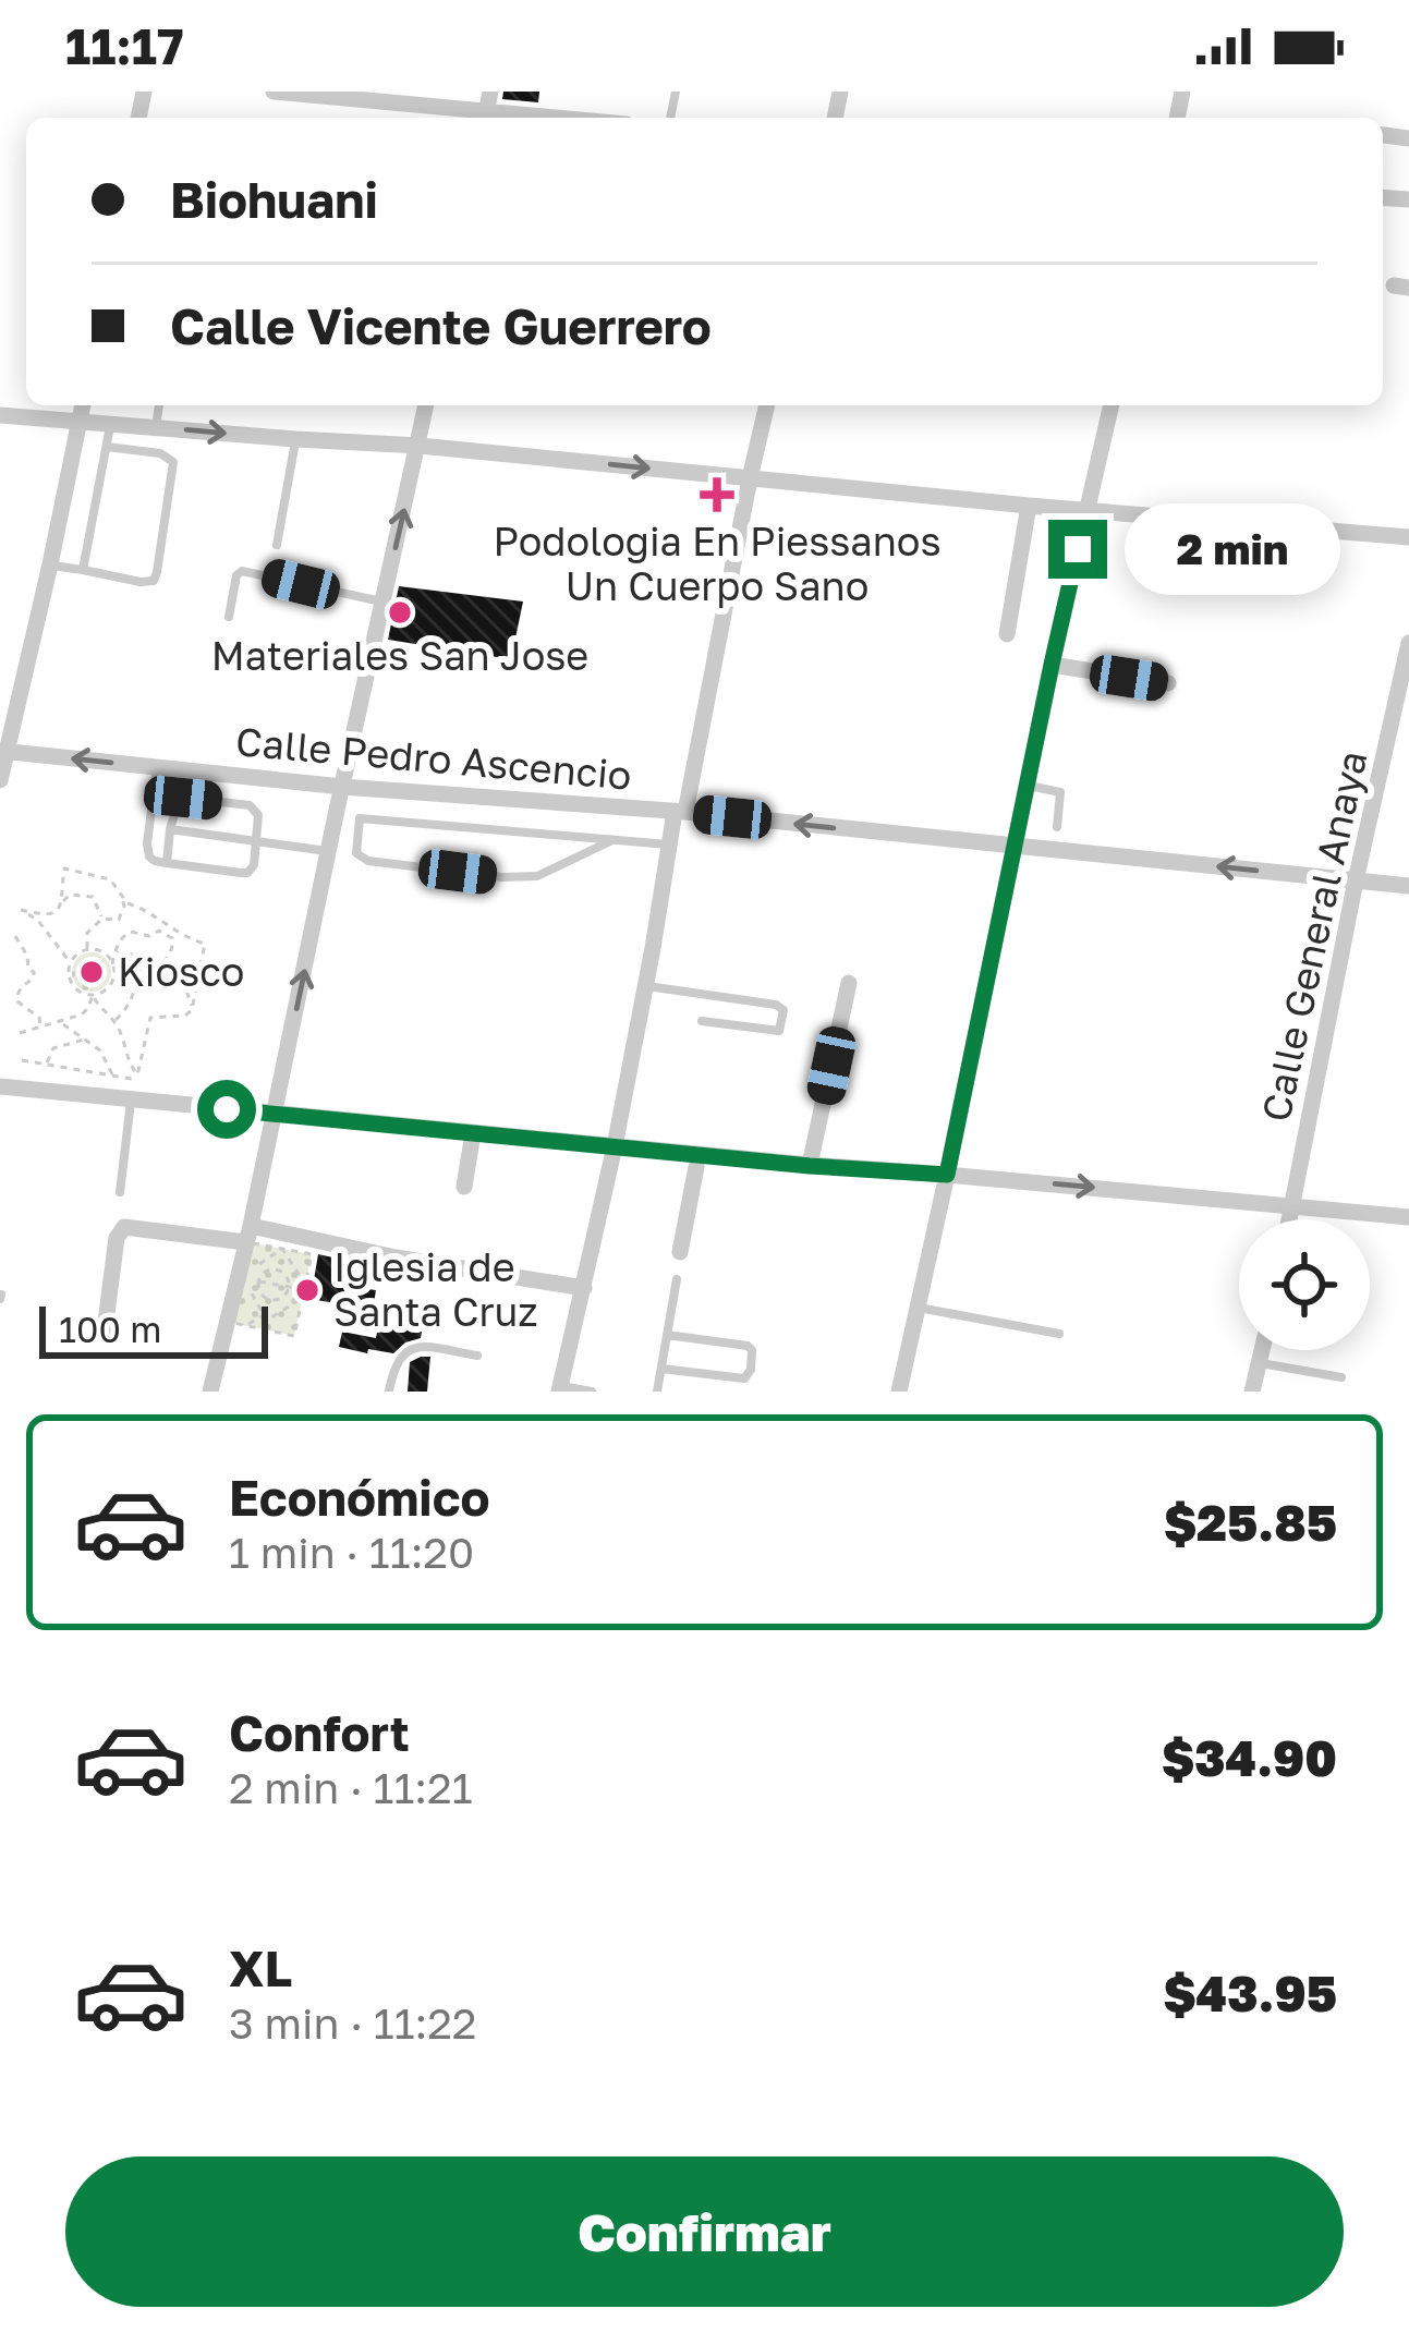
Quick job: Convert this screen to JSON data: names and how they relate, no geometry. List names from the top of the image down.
{
  "streets": {
    "street": ["Calle Pedro Ascencio", "Calle General Anaya"]
  },
  "crossings": [
    ["Calle Pedro Ascencio", "Calle General Anaya"]
  ],
  "one_way": ["Calle Pedro Ascencio"],
  "places": {
    "health": ["Podologia En Piessanos Un Cuerpo Sano"],
    "other": ["Materiales San Jose", "Kiosco", "Iglesia de Santa Cruz"]
  },
  "scale_bar": "100 m",
  "page": {
    "status": "11:17",
    "banner": ["Biohuani", "Calle Vicente Guerrero"],
    "bubble": "2 min",
    "scale": "100 m",
    "list": [
      {
        "name": "Económico",
        "note": "1 min · 11:20",
        "value": "$25.85"
      },
      {
        "name": "Confort",
        "note": "2 min · 11:21",
        "value": "$34.90"
      },
      {
        "name": "XL",
        "note": "3 min · 11:22",
        "value": "$43.95"
      }
    ],
    "buttons": "Confirmar"
  }
}
